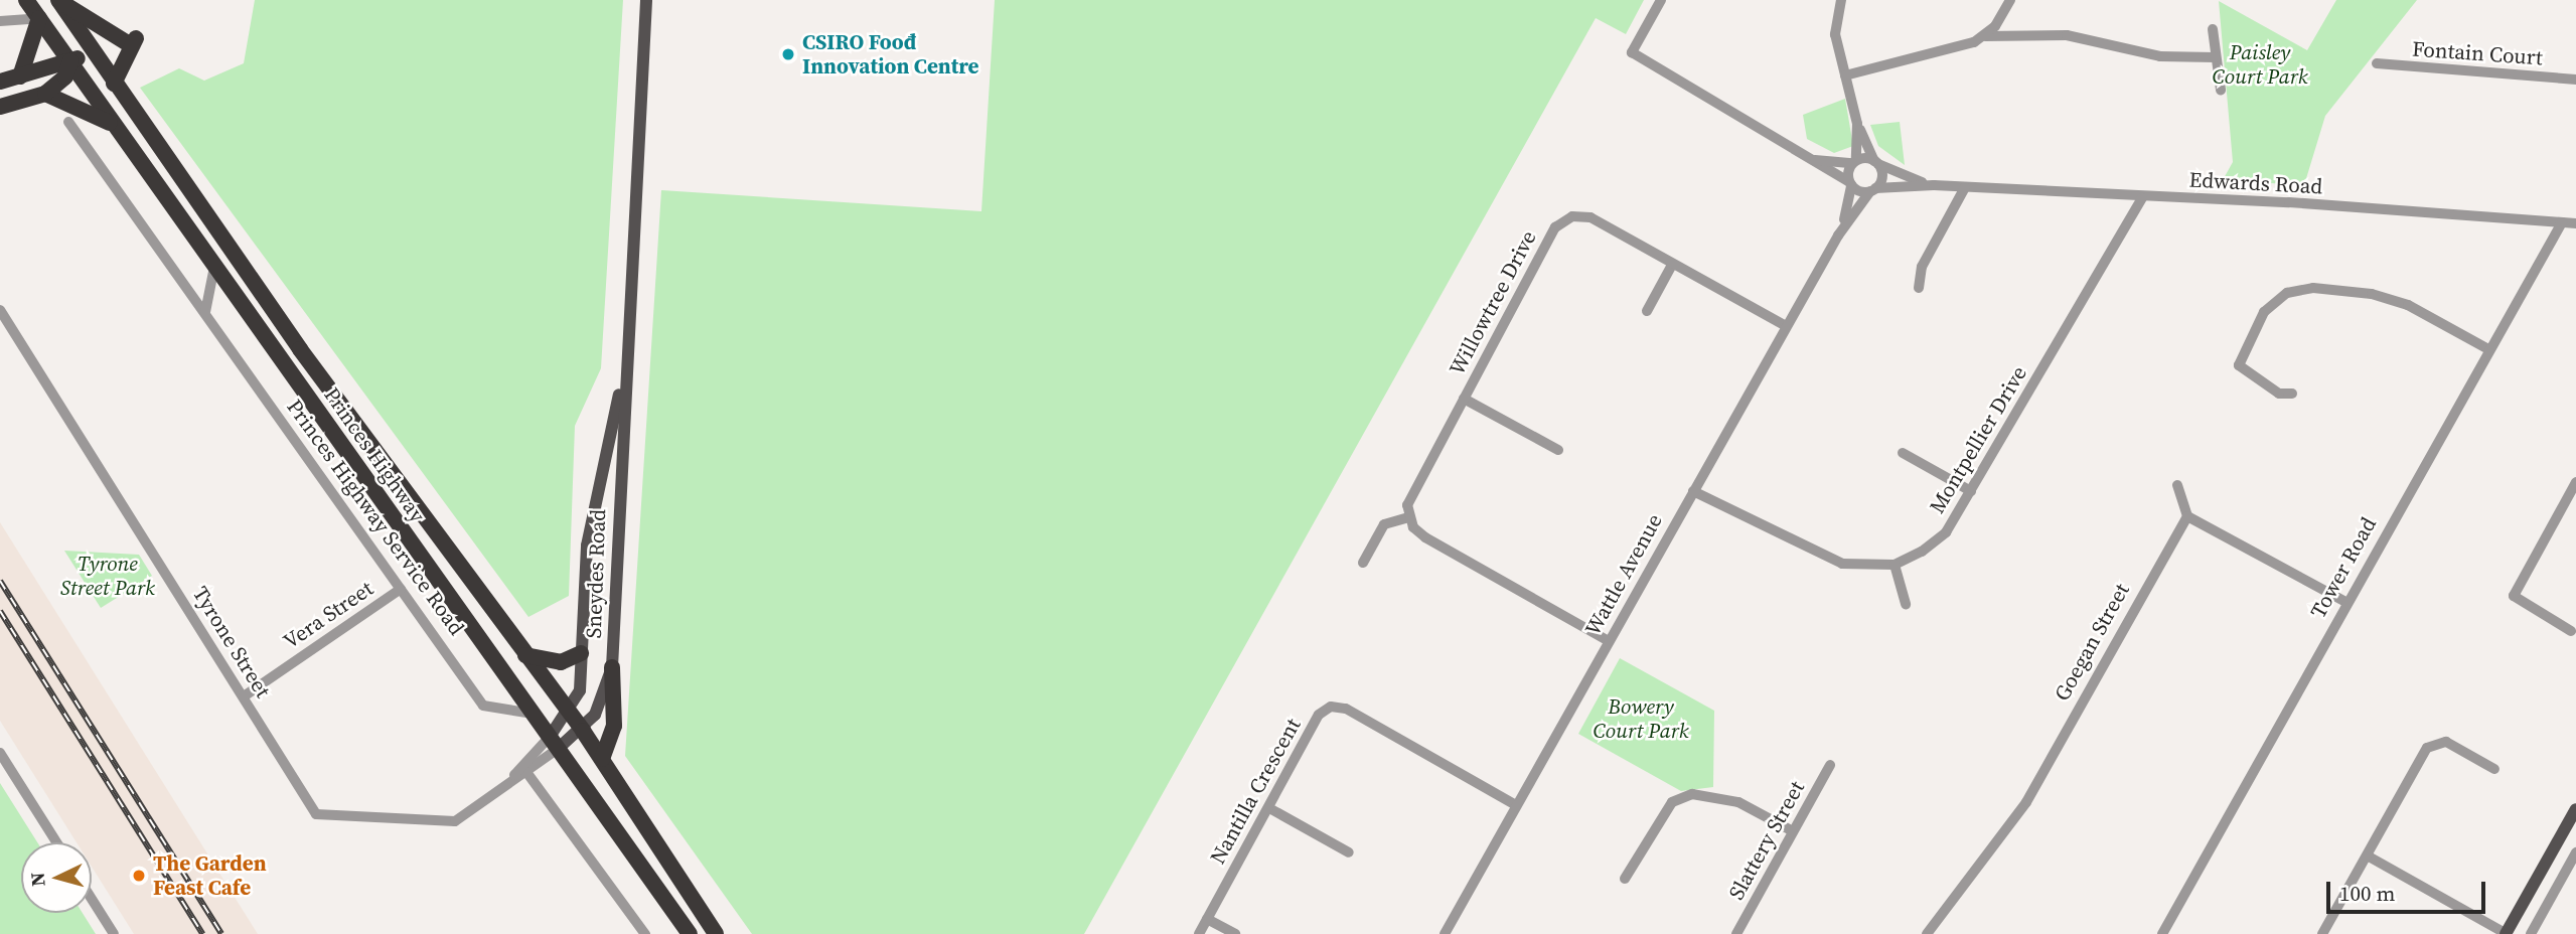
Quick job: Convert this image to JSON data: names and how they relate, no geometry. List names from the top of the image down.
{
  "streets": {
    "highway": ["Princes Highway"],
    "main road": ["Sneydes Road"],
    "street": [
      "Fontain Court",
      "Edwards Road",
      "Willowtree Drive",
      "Montpellier Drive",
      "Princes Highway Service Road",
      "Tower Road",
      "Wattle Avenue",
      "Vera Street",
      "Tyrone Street",
      "Goegan Street",
      "Nantilla Crescent",
      "Slattery Street"
    ]
  },
  "crossings": [
    ["Edwards Road", "Montpellier Drive"],
    ["Edwards Road", "Tower Road"],
    ["Edwards Road", "Wattle Avenue"],
    ["Willowtree Drive", "Wattle Avenue"],
    ["Princes Highway", "Princes Highway Service Road"],
    ["Princes Highway", "Sneydes Road"],
    ["Princes Highway", "Tyrone Street"],
    ["Princes Highway Service Road", "Vera Street"],
    ["Sneydes Road", "Tyrone Street"],
    ["Wattle Avenue", "Nantilla Crescent"],
    ["Vera Street", "Tyrone Street"]
  ],
  "parks": ["Paisley Court Park", "Tyrone Street Park", "Bowery Court Park"],
  "places": ["CSIRO Foođ Innovation Centre", "The Garden Feast Cafe"],
  "scale_bar": "100 m",
  "north": "left"
}
